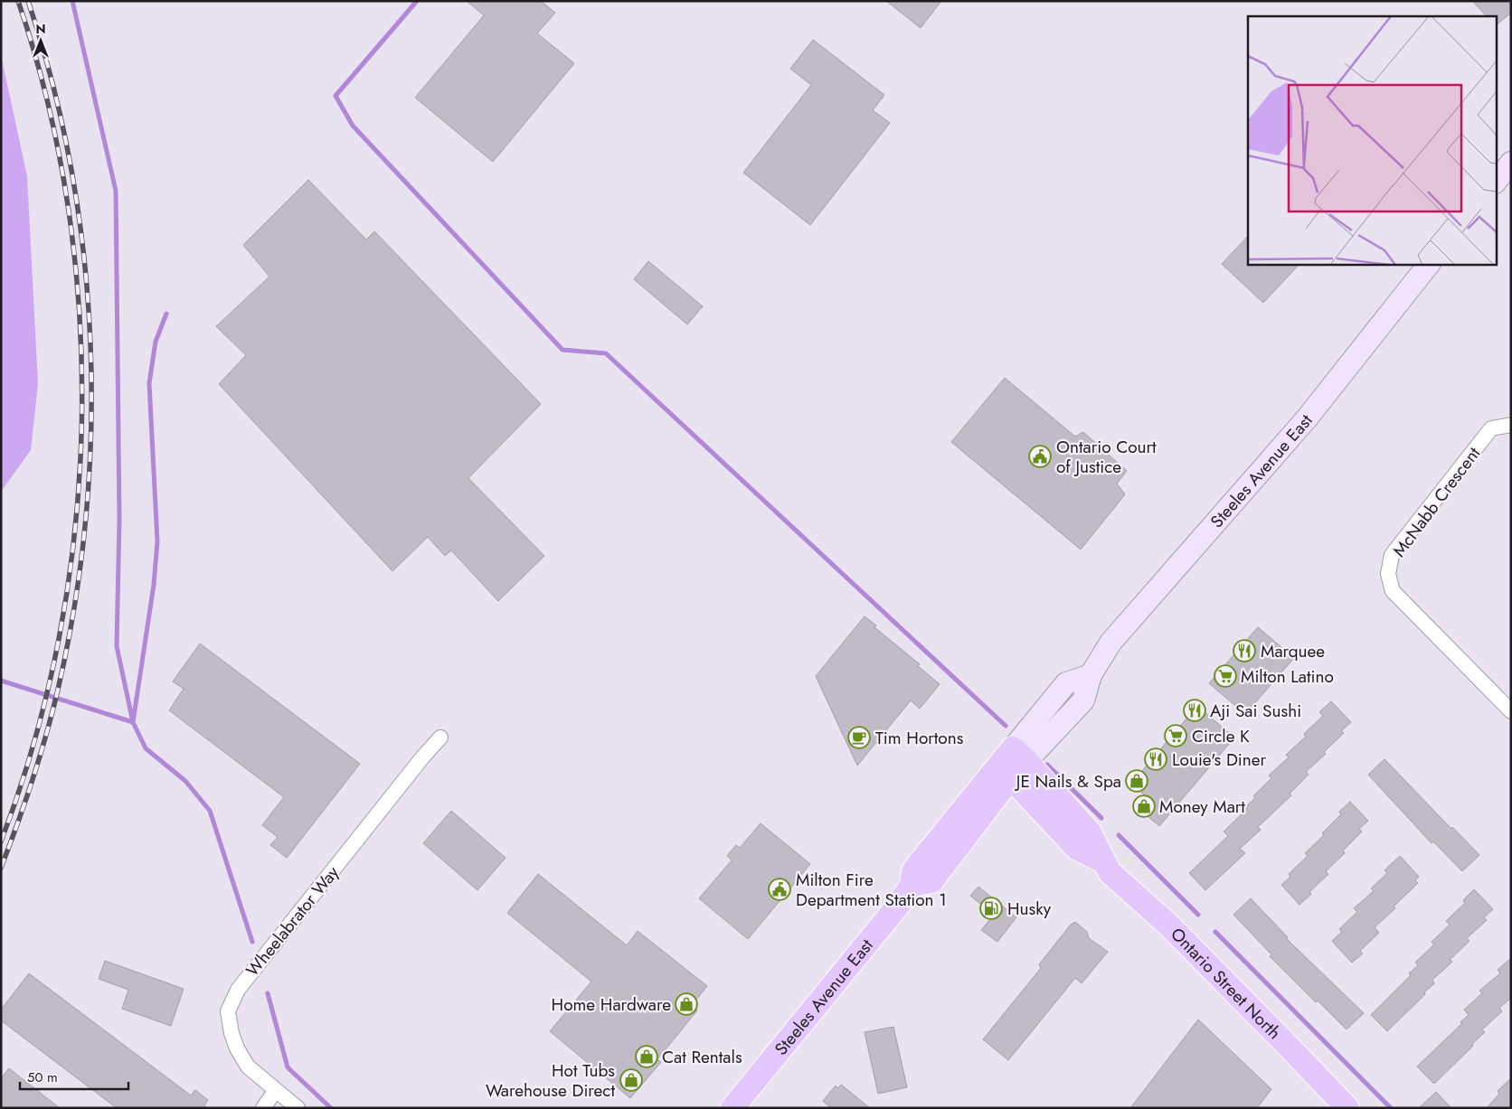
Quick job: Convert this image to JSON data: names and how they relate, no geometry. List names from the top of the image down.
{
  "streets": {
    "main road": ["Steeles Avenue East", "Ontario Street North"],
    "street": ["McNabb Crescent", "Wheelabrator Way"]
  },
  "crossings": [
    ["Steeles Avenue East", "Ontario Street North"]
  ],
  "places": {
    "public building": ["Ontario Court of Justice", "Milton Fire Department Station 1"],
    "restaurant": ["Marquee", "Aji Sai Sushi", "Louie's Diner"],
    "supermarket": ["Milton Latino", "Circle K"],
    "cafe": ["Tim Hortons"],
    "shop": [
      "JE Nails & Spa",
      "Money Mart",
      "Home Hardware",
      "Cat Rentals",
      "Hot Tubs Warehouse Direct"
    ],
    "fuel station": ["Husky"]
  },
  "scale_bar": "50 m",
  "north": "top"
}
